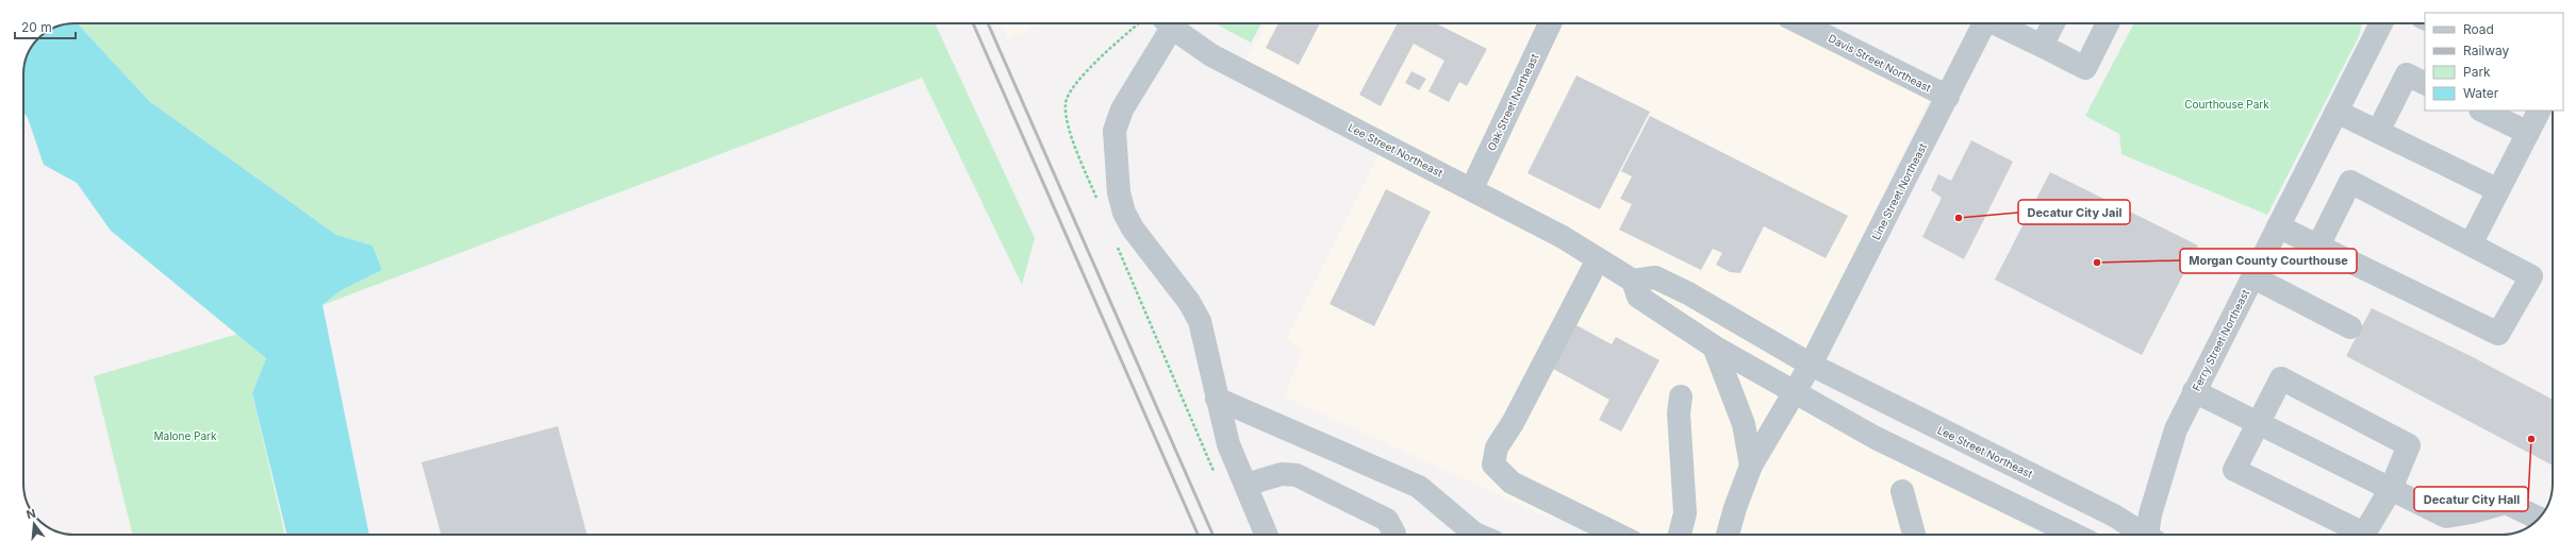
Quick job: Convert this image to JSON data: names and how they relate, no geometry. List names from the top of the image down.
{
  "streets": {
    "street": [
      "Davis Street Northeast",
      "Oak Street Northeast",
      "Lee Street Northeast",
      "Line Street Northeast",
      "Ferry Street Northeast"
    ]
  },
  "crossings": [
    ["Davis Street Northeast", "Line Street Northeast"],
    ["Oak Street Northeast", "Lee Street Northeast"],
    ["Lee Street Northeast", "Line Street Northeast"]
  ],
  "parks": ["Courthouse Park", "Malone Park"],
  "places": ["Decatur City Jail", "Morgan County Courthouse", "Decatur City Hall"],
  "legend": [
    "Road",
    "Railway",
    "Park",
    "Water"
  ],
  "scale_bar": "20 m",
  "north": "top"
}
